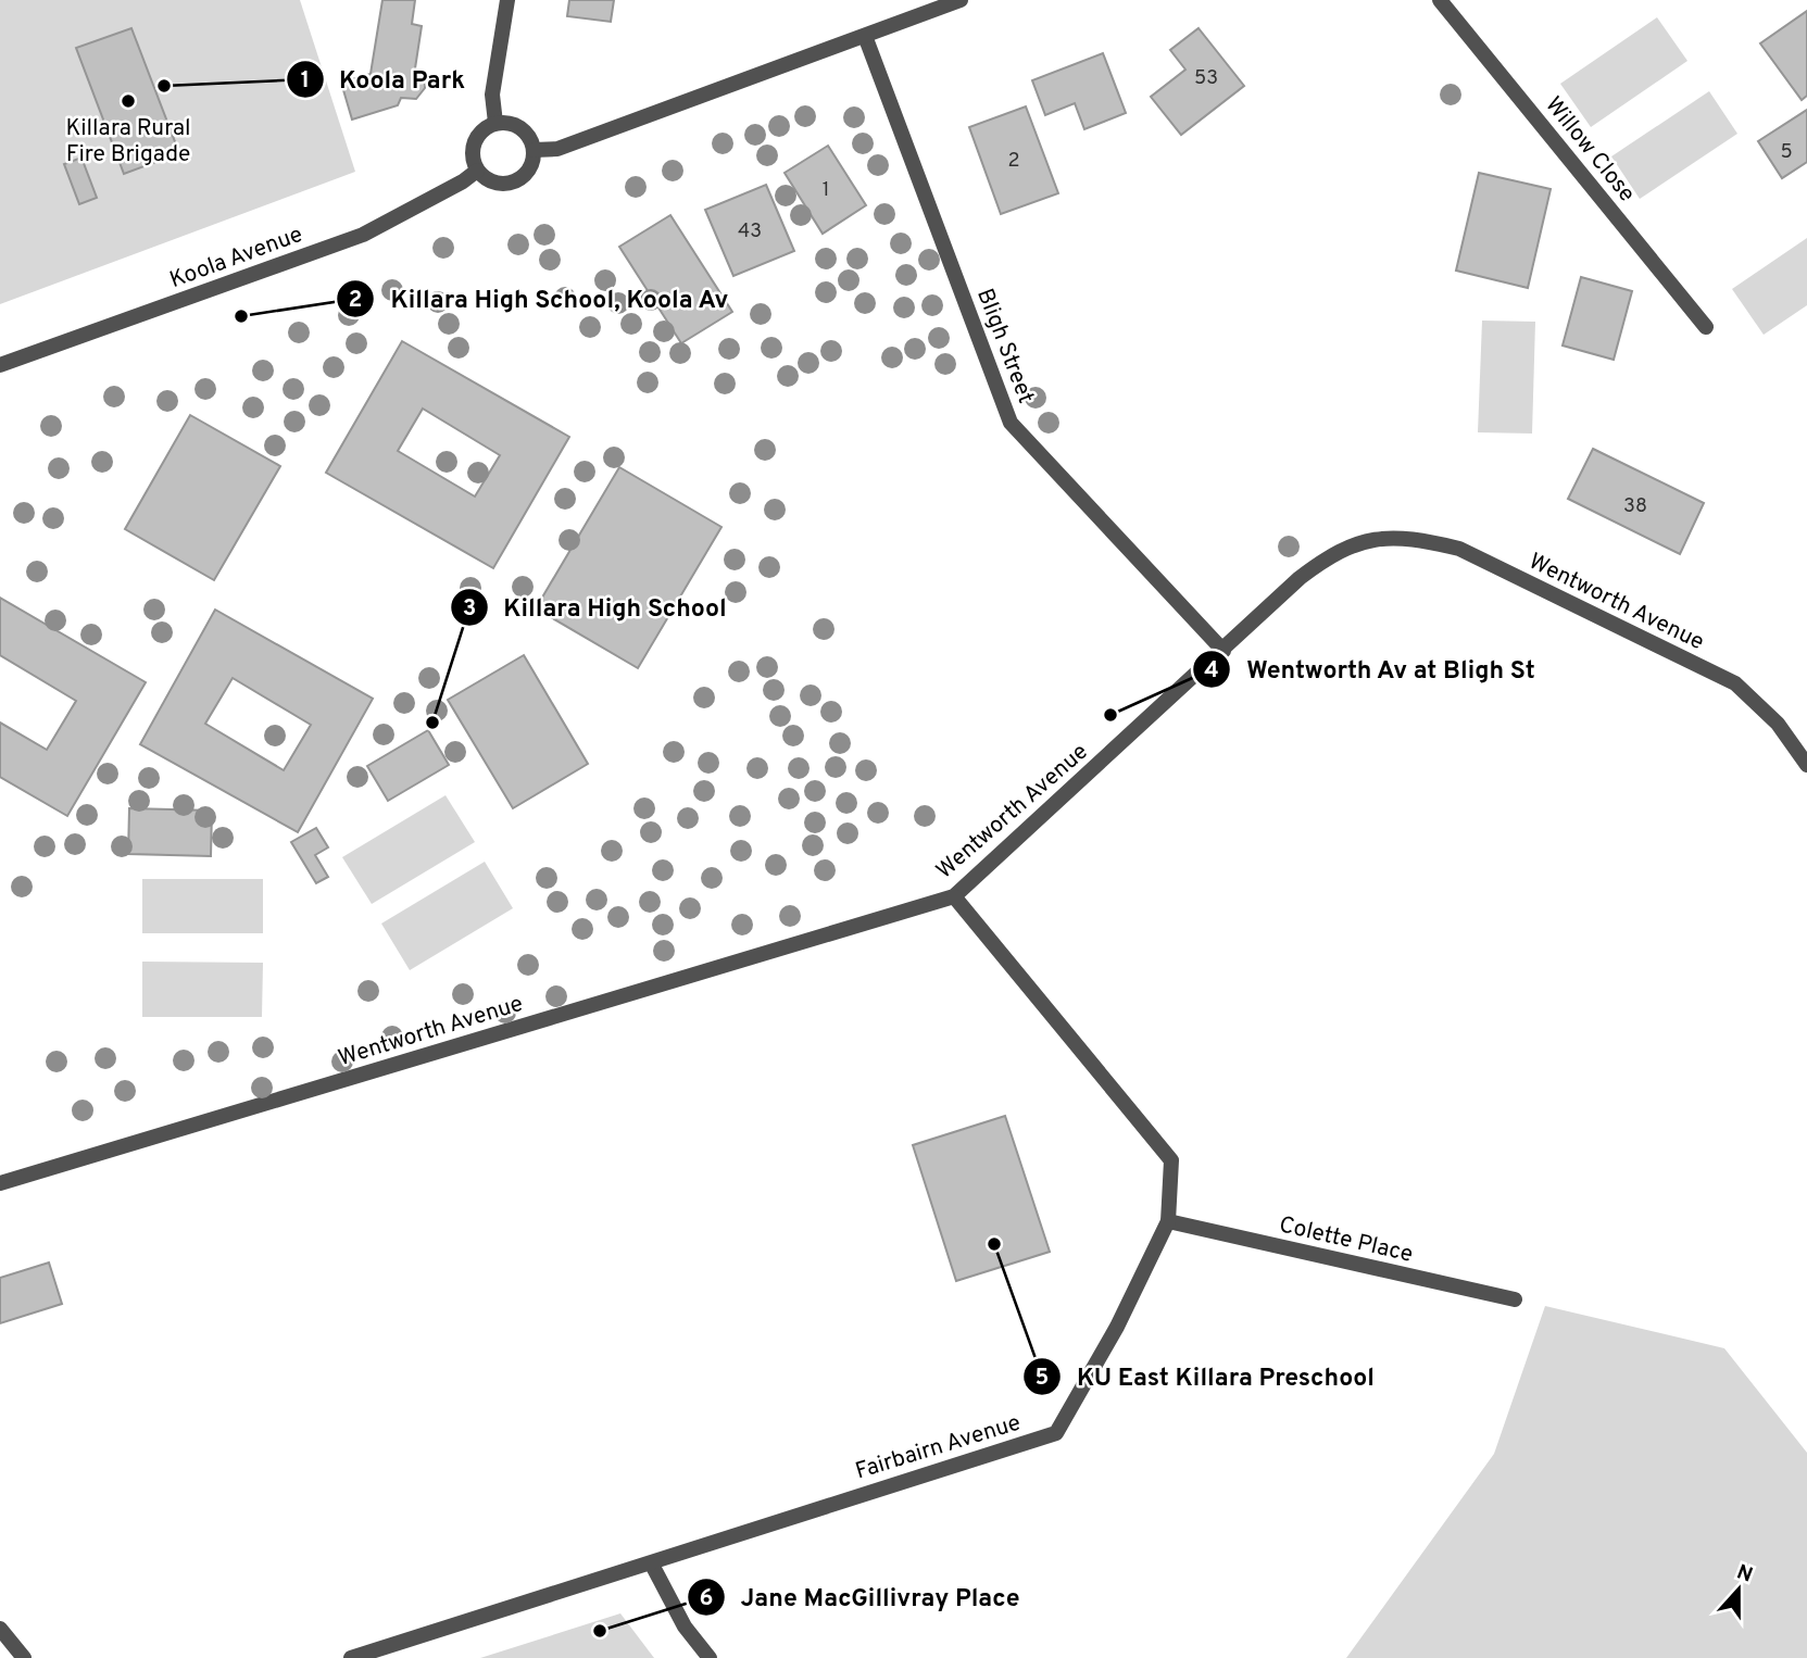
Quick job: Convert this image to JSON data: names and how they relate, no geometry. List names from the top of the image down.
{
  "streets": {
    "street": [
      "Willow Close",
      "Koola Avenue",
      "Bligh Street",
      "Wentworth Avenue",
      "Colette Place",
      "Fairbairn Avenue"
    ]
  },
  "crossings": [
    ["Bligh Street", "Wentworth Avenue"],
    ["Wentworth Avenue", "Fairbairn Avenue"],
    ["Colette Place", "Fairbairn Avenue"]
  ],
  "places": [
    "Koola Park",
    "Killara Rural Fire Brigade",
    "Killara High School, Koola Av",
    "Wentworth Av at Bligh St",
    "Killara High School",
    "KU East Killara Preschool",
    "Jane MacGillivray Place"
  ],
  "house_numbers": [
    "53",
    "5",
    "2",
    "1",
    "43",
    "38"
  ],
  "north": "top"
}
